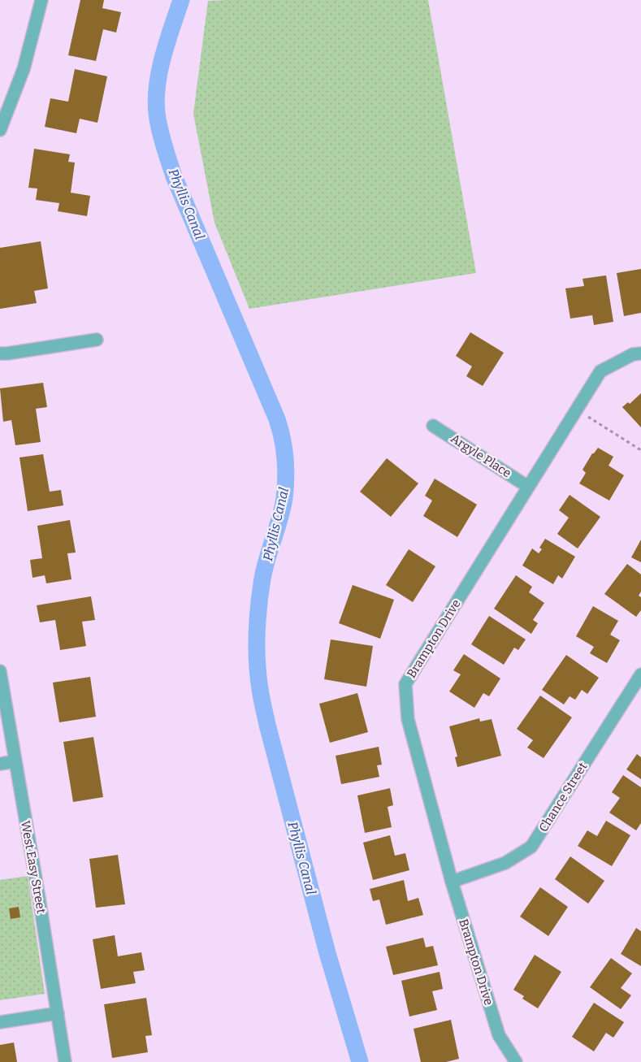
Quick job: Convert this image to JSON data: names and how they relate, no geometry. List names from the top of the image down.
{
  "streets": {
    "street": [
      "Argyle Place",
      "Brampton Drive",
      "Chance Street",
      "West Easy Street"
    ]
  },
  "crossings": [
    ["Argyle Place", "Brampton Drive"],
    ["Brampton Drive", "Chance Street"]
  ],
  "water": ["Phyllis Canal"]
}
